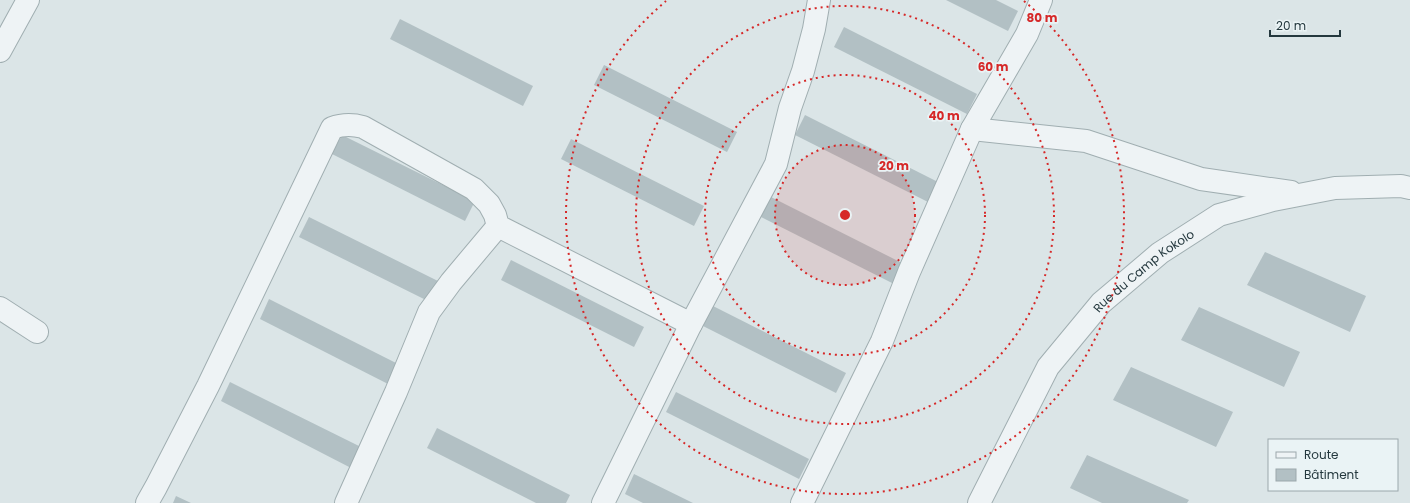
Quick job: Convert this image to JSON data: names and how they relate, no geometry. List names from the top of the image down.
{
  "streets": {
    "street": ["Rue du Camp Kokolo"]
  },
  "legend": ["Route", "Bâtiment"],
  "scale_bar": "20 m",
  "rings": [
    "80 m",
    "60 m",
    "40 m",
    "20 m"
  ]
}
